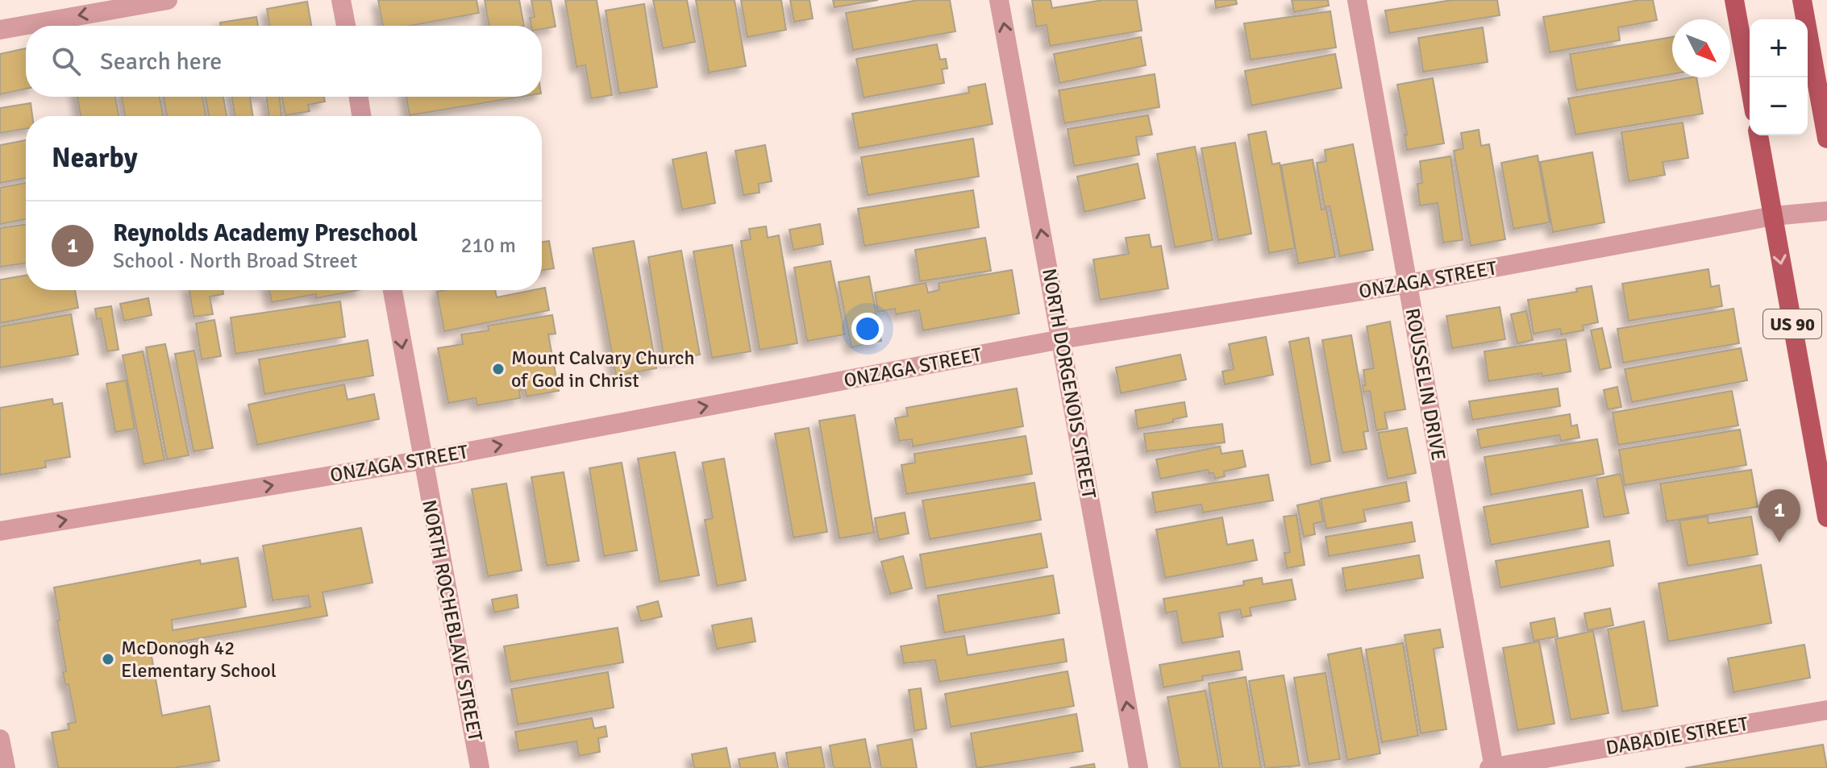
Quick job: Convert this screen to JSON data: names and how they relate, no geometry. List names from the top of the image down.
{
  "streets": {
    "main road": ["US 90"],
    "street": [
      "ONZAGA STREET",
      "NORTH DORGENOIS STREET",
      "ROUSSELIN DRIVE",
      "NORTH ROCHEBLAVE STREET",
      "DABADIE STREET"
    ]
  },
  "crossings": [
    ["ONZAGA STREET", "US 90"],
    ["ONZAGA STREET", "NORTH DORGENOIS STREET"],
    ["ONZAGA STREET", "ROUSSELIN DRIVE"],
    ["ONZAGA STREET", "NORTH ROCHEBLAVE STREET"],
    ["ROUSSELIN DRIVE", "DABADIE STREET"]
  ],
  "one_way": ["ONZAGA STREET", "NORTH DORGENOIS STREET", "NORTH ROCHEBLAVE STREET"],
  "places": ["Mount Calvary Church of God in Christ", "McDonogh 42 Elementary School"],
  "north": "bottom right",
  "page": {
    "map_buttons": ["+", "−"],
    "search": "Search here",
    "heading": "Nearby",
    "list": [
      {
        "mark": "1",
        "name": "Reynolds Academy Preschool",
        "note": "School · North Broad Street",
        "value": "210 m"
      }
    ],
    "pins": "1"
  }
}
